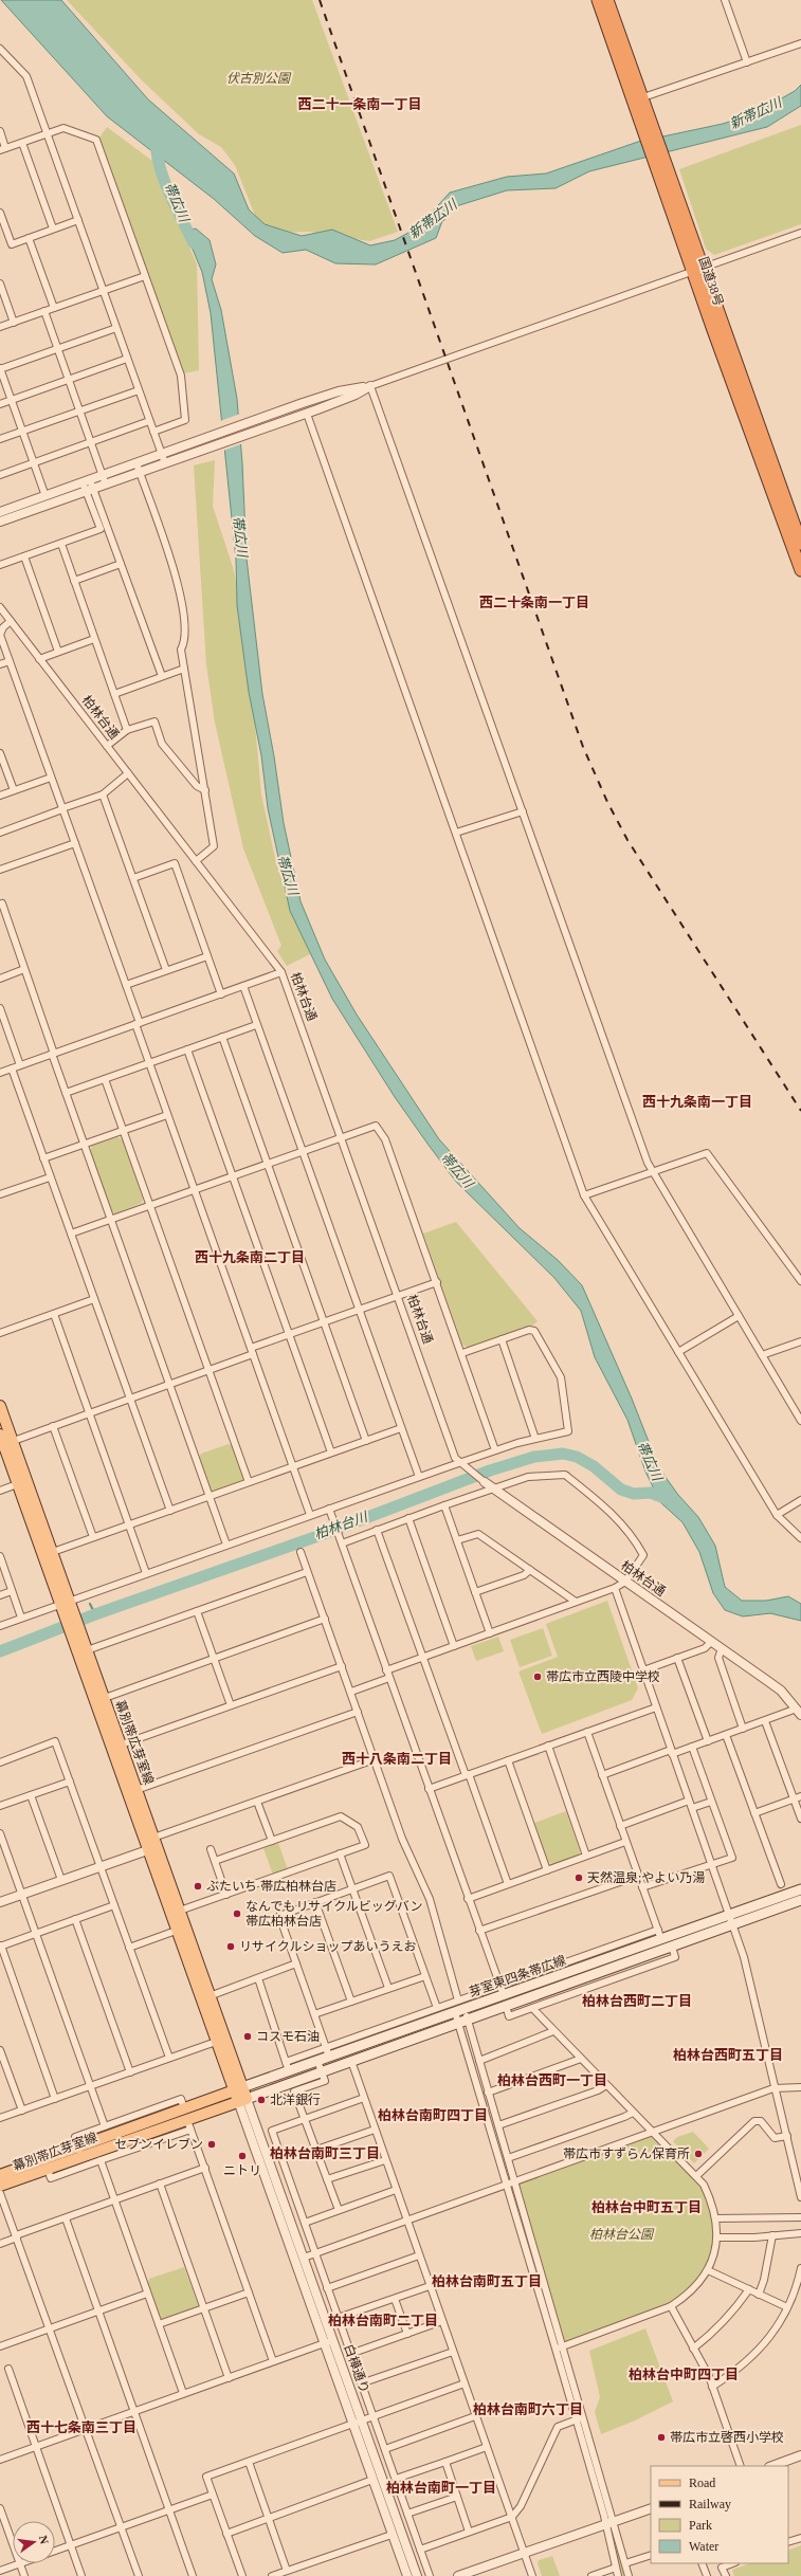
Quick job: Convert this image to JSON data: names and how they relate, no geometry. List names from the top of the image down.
{
  "streets": {
    "highway": ["国道38号"],
    "main road": ["幕別帯広芽室線", "芽室東四条帯広線"],
    "street": ["柏林台通", "白樺通り"]
  },
  "crossings": [
    ["幕別帯広芽室線", "芽室東四条帯広線"],
    ["幕別帯広芽室線", "白樺通り"],
    ["芽室東四条帯広線", "白樺通り"]
  ],
  "districts": [
    "西二十一条南一丁目",
    "西二十条南一丁目",
    "西十九条南一丁目",
    "西十九条南二丁目",
    "西十八条南二丁目",
    "柏林台西町二丁目",
    "柏林台西町五丁目",
    "柏林台西町一丁目",
    "柏林台南町四丁目",
    "柏林台南町三丁目",
    "柏林台中町五丁目",
    "柏林台南町五丁目",
    "柏林台南町二丁目",
    "柏林台中町四丁目",
    "柏林台南町六丁目",
    "西十七条南三丁目",
    "柏林台南町一丁目"
  ],
  "water": ["新帯広川", "帯広川", "柏林台川"],
  "parks": ["伏古別公園", "柏林台公園"],
  "places": [
    "帯広市立西陵中学校",
    "天然温泉;やよい乃湯",
    "ぶたいち 帯広柏林台店",
    "なんでもリサイクルビッグバン 帯広柏林台店",
    "リサイクルショップあいうえお",
    "コスモ石油",
    "北洋銀行",
    "セブンイレブン",
    "帯広市すずらん保育所",
    "ニトリ",
    "帯広市立啓西小学校"
  ],
  "legend": [
    "Road",
    "Railway",
    "Park",
    "Water"
  ],
  "north": "right"
}
